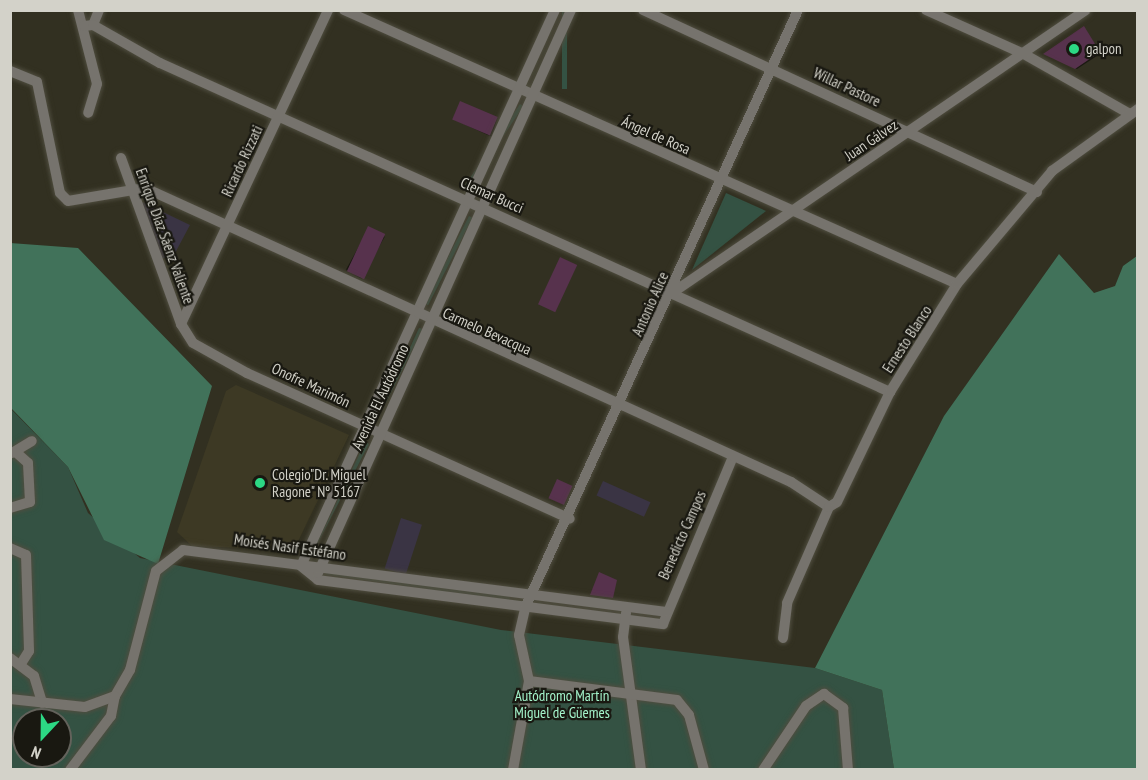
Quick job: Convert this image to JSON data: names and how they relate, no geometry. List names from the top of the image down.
{
  "streets": {
    "street": [
      "Willar Pastore",
      "Ángel de Rosa",
      "Juan Gálvez",
      "Ricardo Rizzati",
      "Clemar Bucci",
      "Enrique Díaz Sáenz Valiente",
      "Antonio Alice",
      "Carmelo Bevacqua",
      "Ernesto Blanco",
      "Onofre Marimón",
      "Avenida El Autódromo",
      "Benedicto Campos",
      "Moisés Nasif Estéfano"
    ]
  },
  "crossings": [
    ["Willar Pastore", "Juan Gálvez"],
    ["Willar Pastore", "Antonio Alice"],
    ["Willar Pastore", "Ernesto Blanco"],
    ["Ángel de Rosa", "Juan Gálvez"],
    ["Ángel de Rosa", "Antonio Alice"],
    ["Ángel de Rosa", "Ernesto Blanco"],
    ["Ángel de Rosa", "Avenida El Autódromo"],
    ["Juan Gálvez", "Clemar Bucci"],
    ["Juan Gálvez", "Antonio Alice"],
    ["Ricardo Rizzati", "Clemar Bucci"],
    ["Ricardo Rizzati", "Enrique Díaz Sáenz Valiente"],
    ["Ricardo Rizzati", "Carmelo Bevacqua"],
    ["Ricardo Rizzati", "Onofre Marimón"],
    ["Clemar Bucci", "Antonio Alice"],
    ["Clemar Bucci", "Ernesto Blanco"],
    ["Clemar Bucci", "Avenida El Autódromo"],
    ["Enrique Díaz Sáenz Valiente", "Carmelo Bevacqua"],
    ["Enrique Díaz Sáenz Valiente", "Onofre Marimón"],
    ["Antonio Alice", "Carmelo Bevacqua"],
    ["Antonio Alice", "Onofre Marimón"],
    ["Antonio Alice", "Moisés Nasif Estéfano"],
    ["Carmelo Bevacqua", "Ernesto Blanco"],
    ["Carmelo Bevacqua", "Avenida El Autódromo"],
    ["Carmelo Bevacqua", "Benedicto Campos"],
    ["Onofre Marimón", "Avenida El Autódromo"],
    ["Avenida El Autódromo", "Moisés Nasif Estéfano"],
    ["Benedicto Campos", "Moisés Nasif Estéfano"]
  ],
  "parks": ["Autódromo Martín Miguel de Güemes"],
  "places": ["galpon", "Colegio\"Dr. Miguel Ragone\" Nº 5167"],
  "north": "bottom"
}
